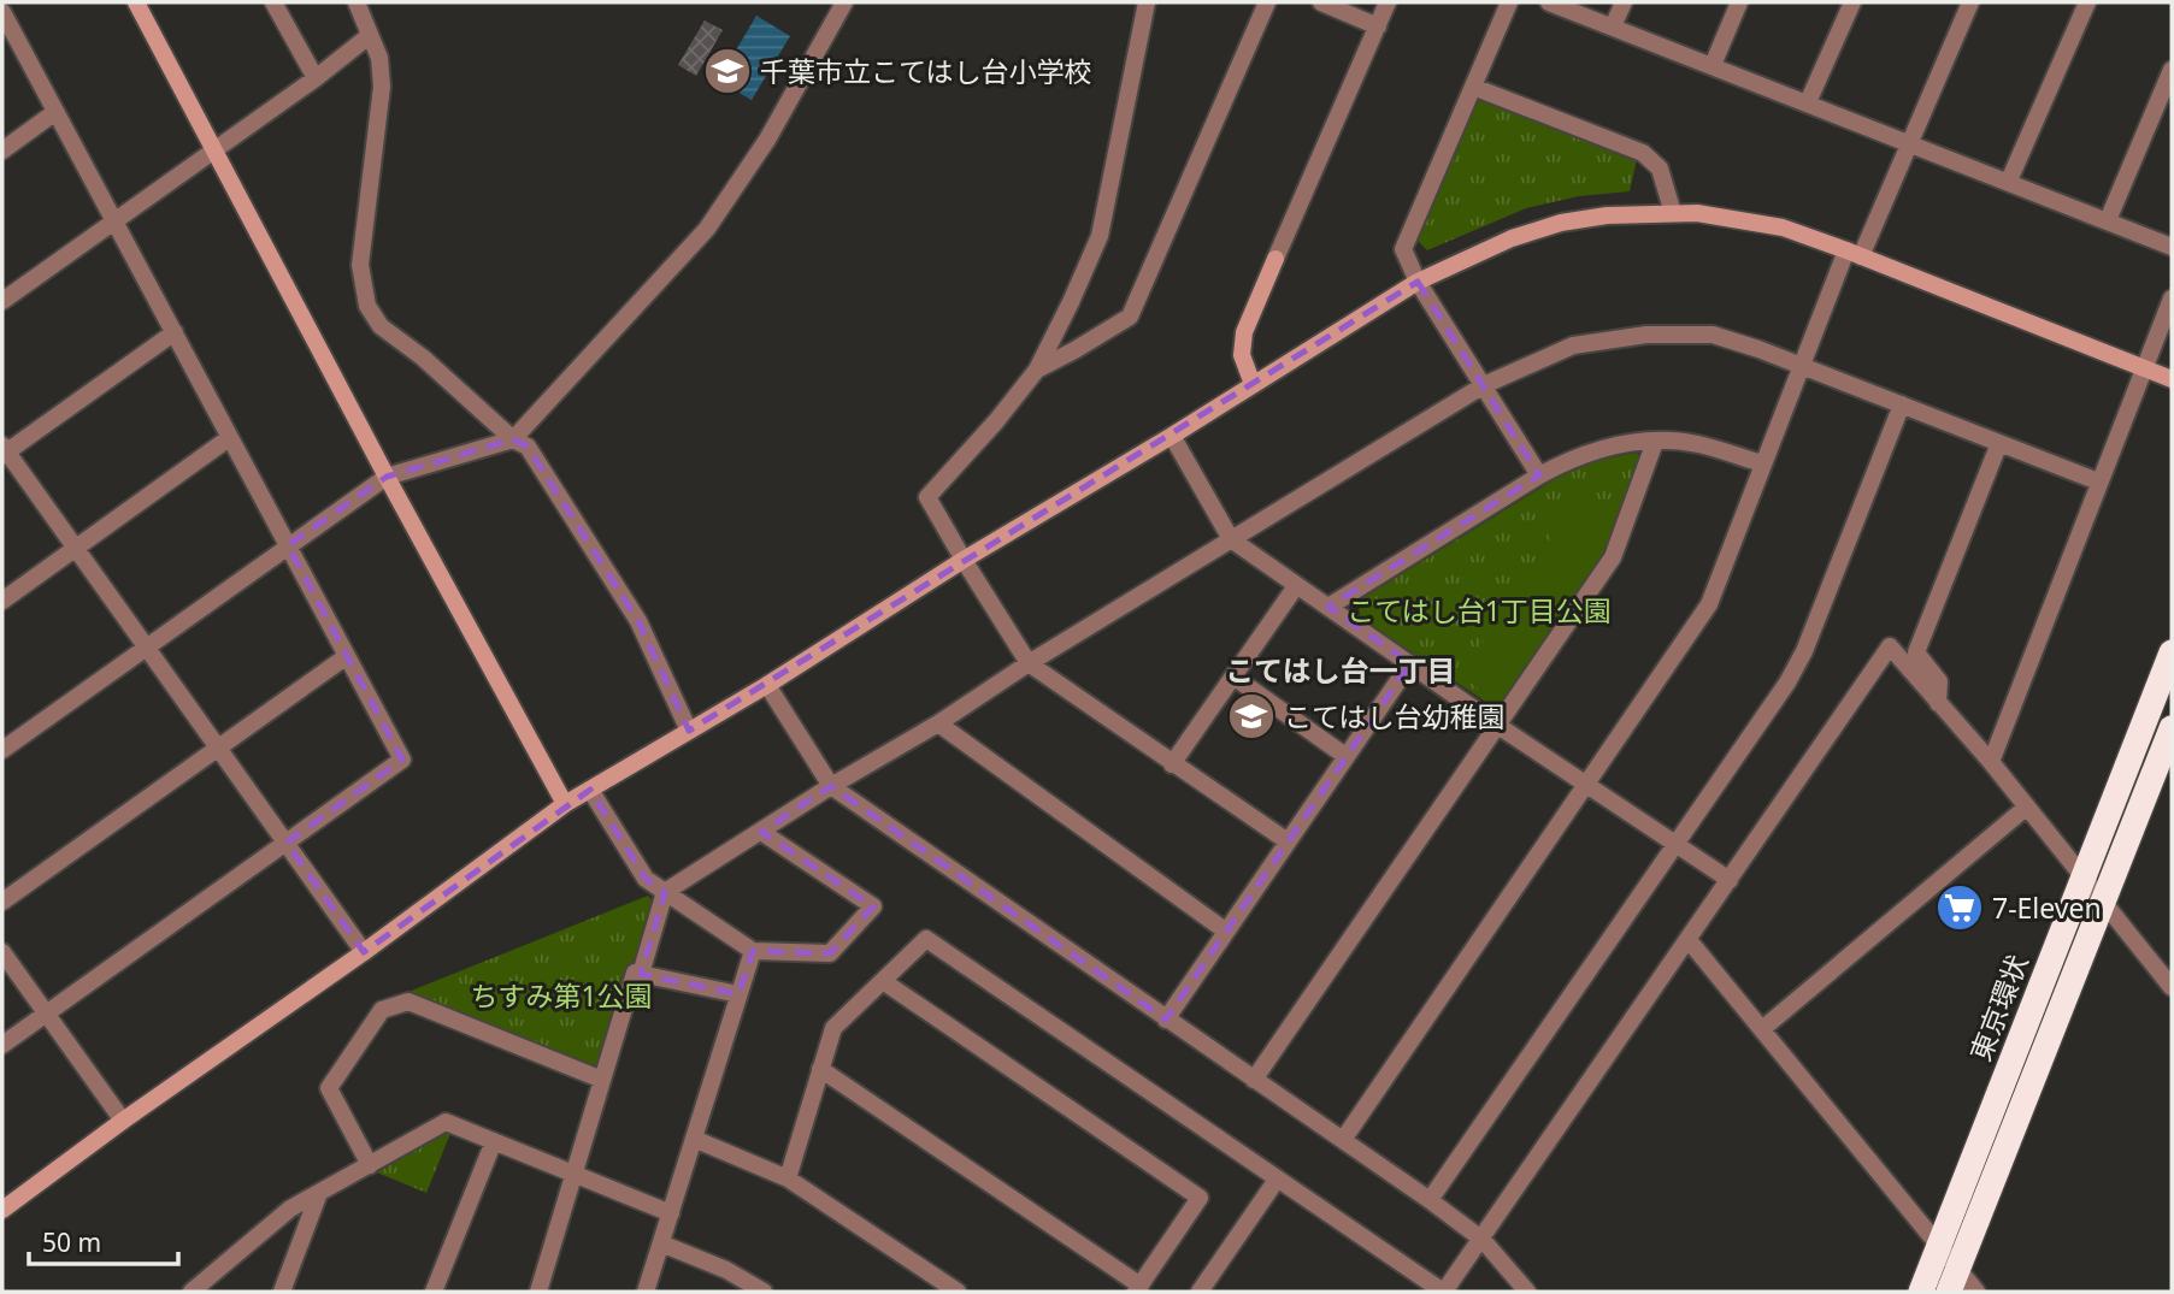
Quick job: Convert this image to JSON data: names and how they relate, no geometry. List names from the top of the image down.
{
  "streets": {
    "highway": ["東京環状"]
  },
  "districts": ["こてはし台一丁目"],
  "parks": ["こてはし台1丁目公園", "ちすみ第1公園"],
  "places": {
    "school or university": ["千葉市立こてはし台小学校", "こてはし台幼稚園"],
    "supermarket": ["7-Eleven"]
  },
  "scale_bar": "50 m"
}
